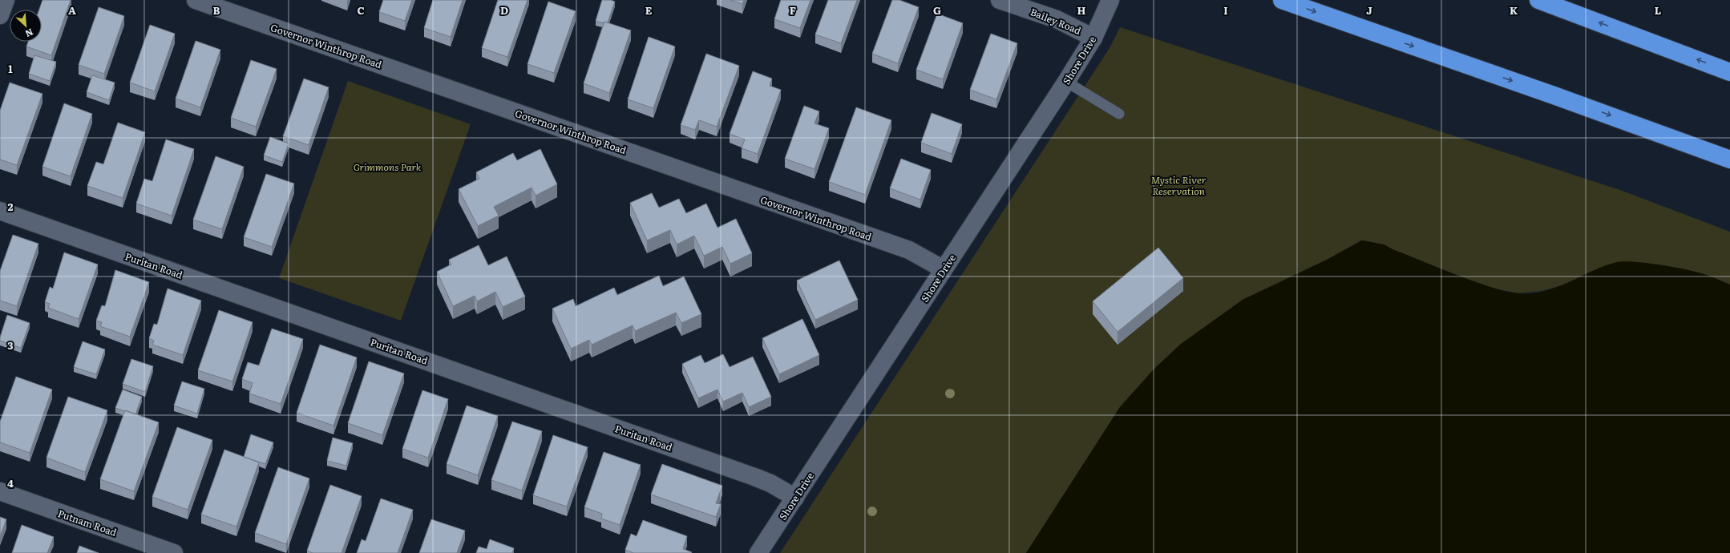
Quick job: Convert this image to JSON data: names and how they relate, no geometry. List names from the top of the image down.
{
  "streets": {
    "street": [
      "Bailey Road",
      "Governor Winthrop Road",
      "Shore Drive",
      "Puritan Road",
      "Putnam Road"
    ]
  },
  "crossings": [
    ["Bailey Road", "Shore Drive"],
    ["Governor Winthrop Road", "Shore Drive"],
    ["Shore Drive", "Puritan Road"]
  ],
  "parks": ["Grimmons Park", "Mystic River Reservation"],
  "north": "bottom right",
  "grid": {
    "columns": [
      "A",
      "B",
      "C",
      "D",
      "E",
      "F",
      "G",
      "H",
      "I",
      "J",
      "K",
      "L"
    ],
    "rows": [
      "1",
      "2",
      "3",
      "4"
    ]
  }
}
